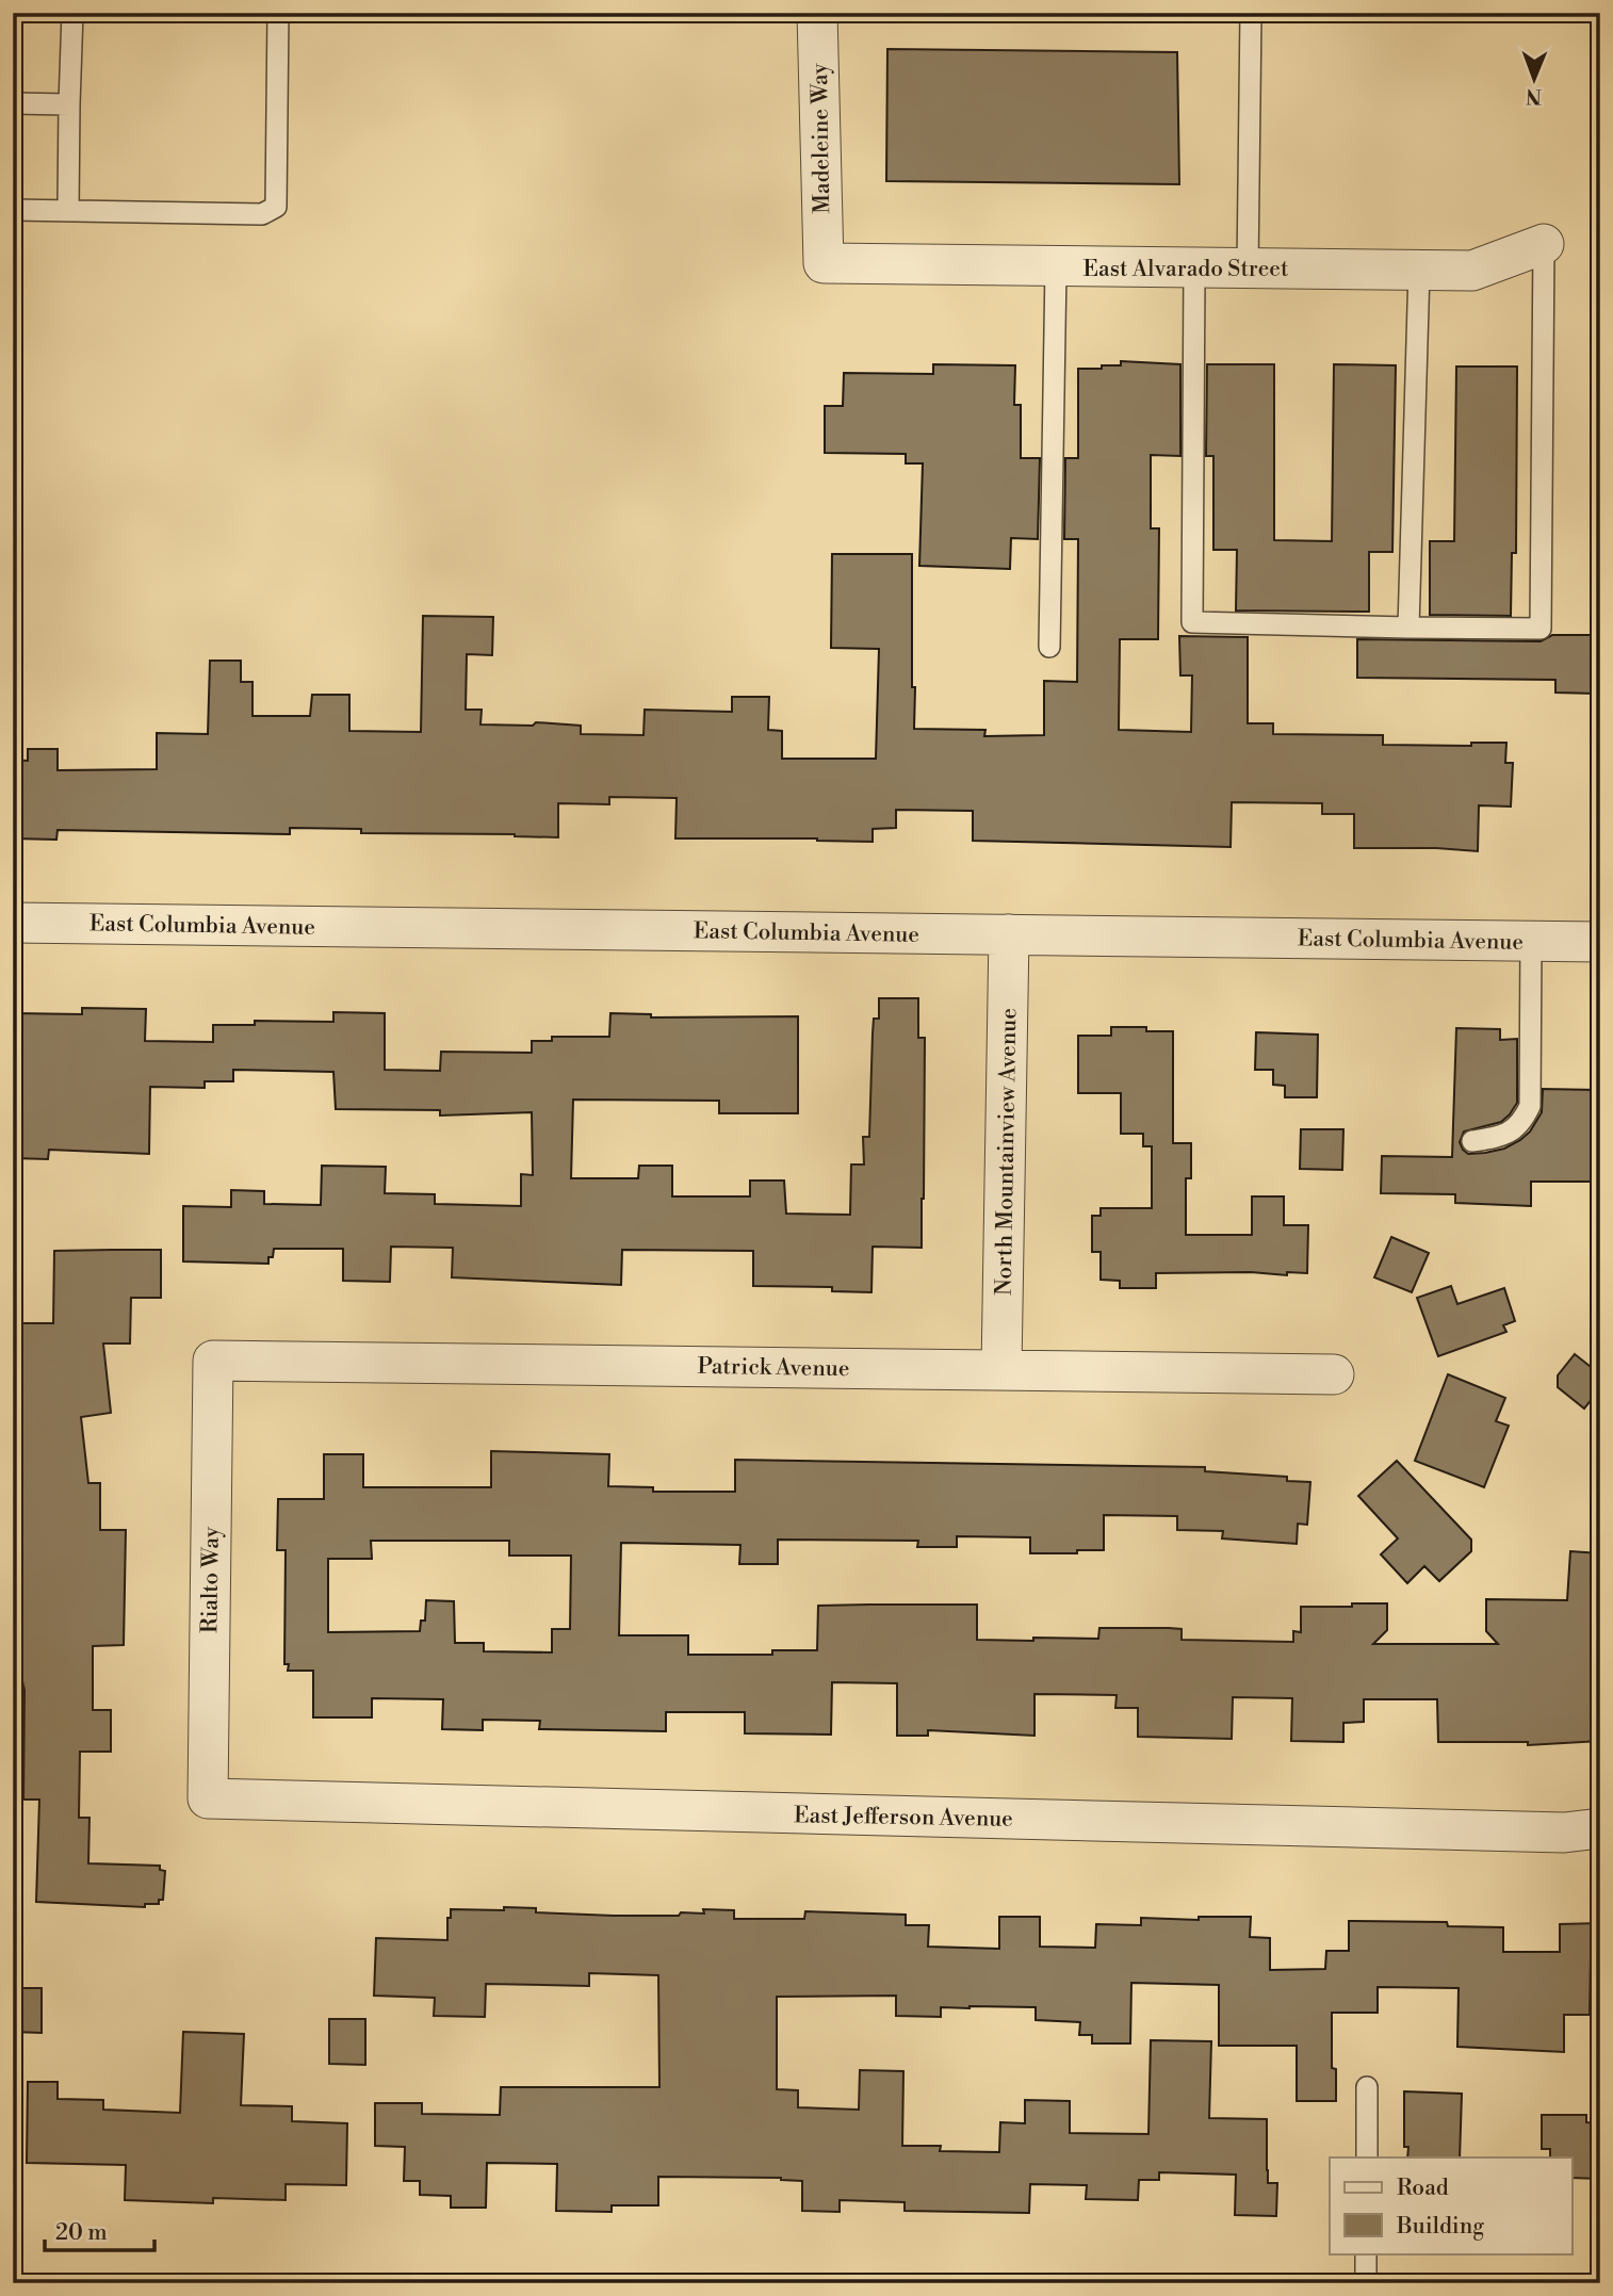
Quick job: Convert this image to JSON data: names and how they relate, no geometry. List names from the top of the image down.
{
  "streets": {
    "street": [
      "Madeleine Way",
      "East Alvarado Street",
      "East Columbia Avenue",
      "North Mountainview Avenue",
      "Patrick Avenue",
      "Rialto Way",
      "East Jefferson Avenue"
    ]
  },
  "crossings": [
    ["Madeleine Way", "East Alvarado Street"],
    ["East Columbia Avenue", "North Mountainview Avenue"],
    ["North Mountainview Avenue", "Patrick Avenue"],
    ["Patrick Avenue", "Rialto Way"],
    ["Rialto Way", "East Jefferson Avenue"]
  ],
  "legend": ["Road", "Building"],
  "scale_bar": "20 m",
  "north": "bottom"
}
